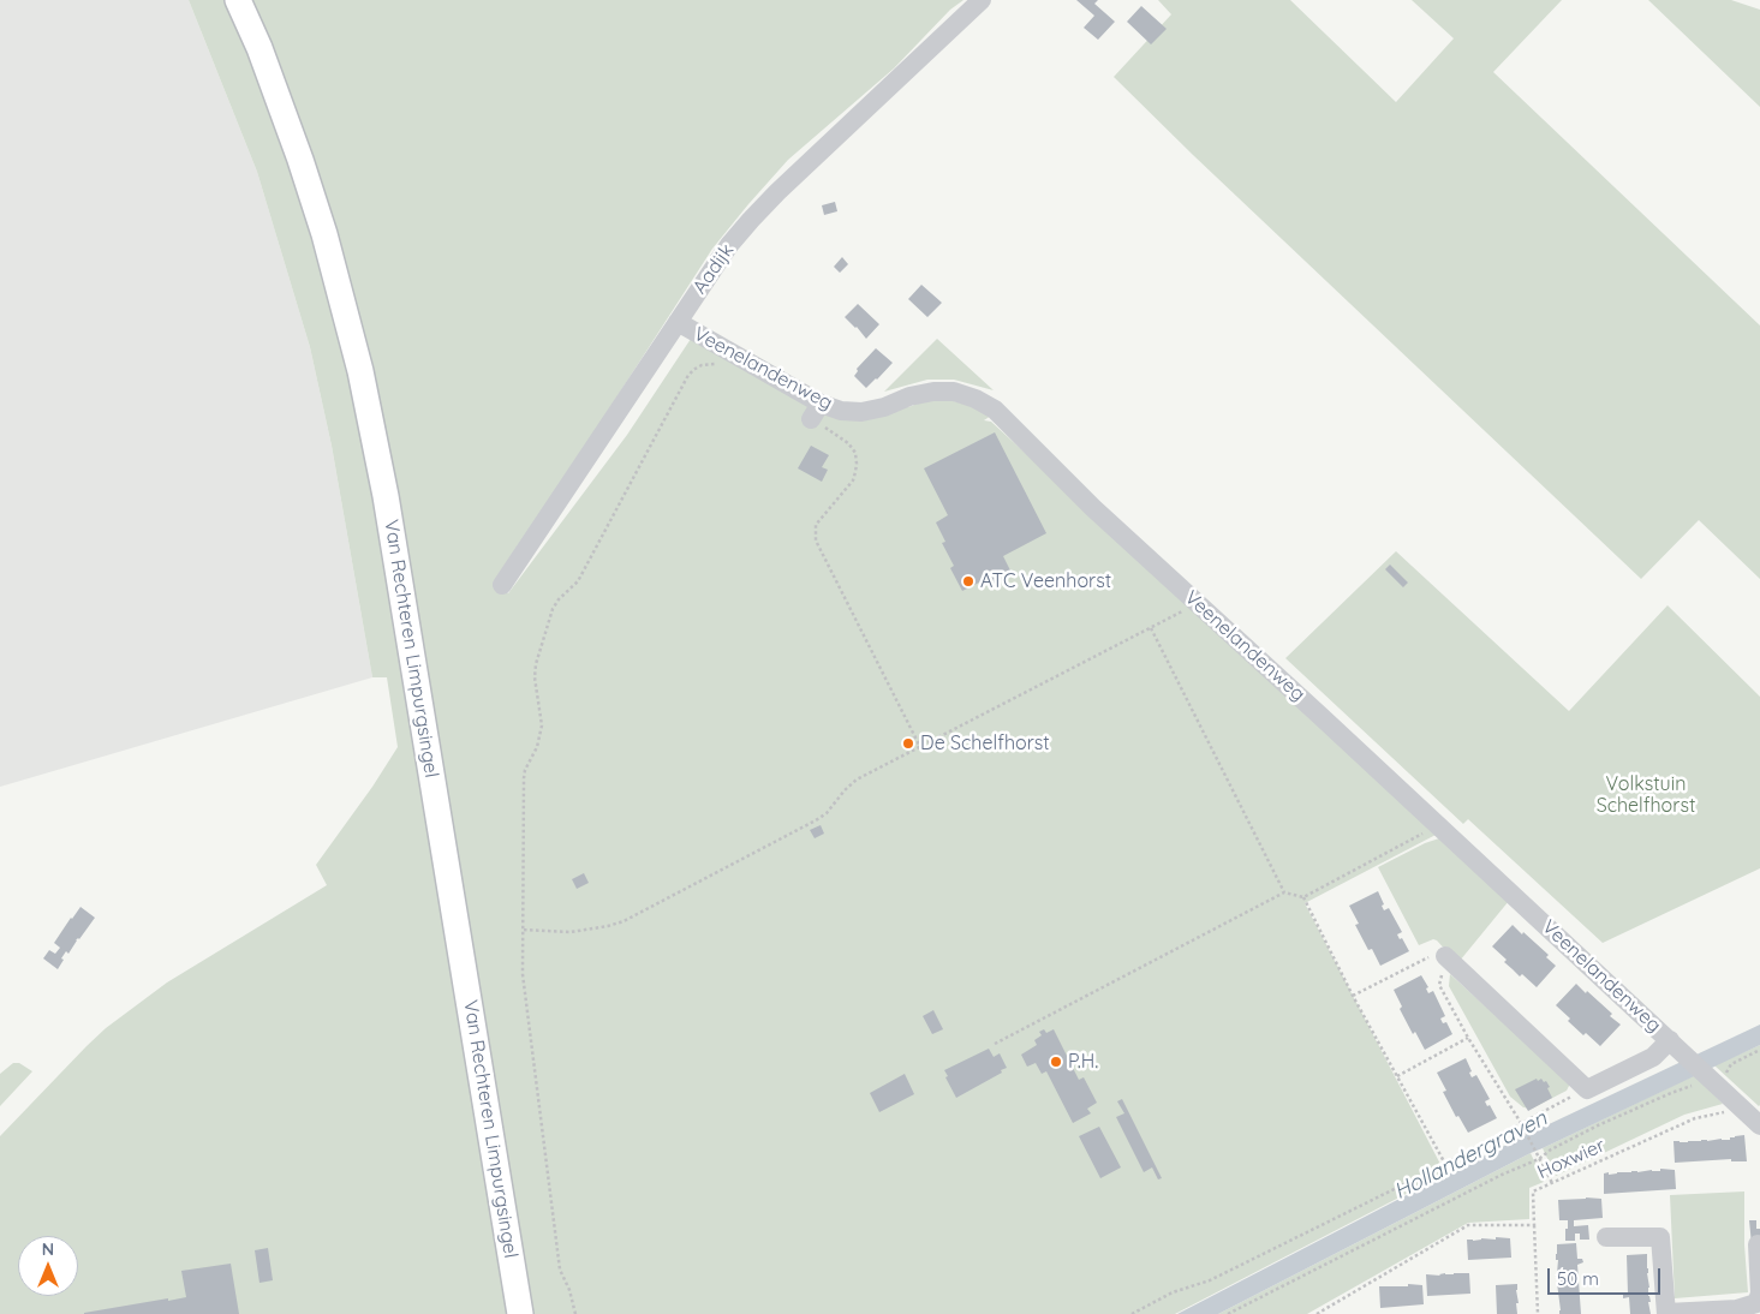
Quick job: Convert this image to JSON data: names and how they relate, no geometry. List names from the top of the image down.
{
  "streets": {
    "main road": ["Van Rechteren Limpurgsingel"],
    "street": ["Aadijk", "Veenelandenweg"],
    "path": ["Hoxwier"]
  },
  "crossings": [
    ["Aadijk", "Veenelandenweg"],
    ["Veenelandenweg", "Hoxwier"]
  ],
  "water": ["Hollandergraven"],
  "parks": ["Volkstuin Schelfhorst"],
  "places": ["ATC Veenhorst", "De Schelfhorst", "P.H."],
  "scale_bar": "50 m",
  "north": "top"
}
